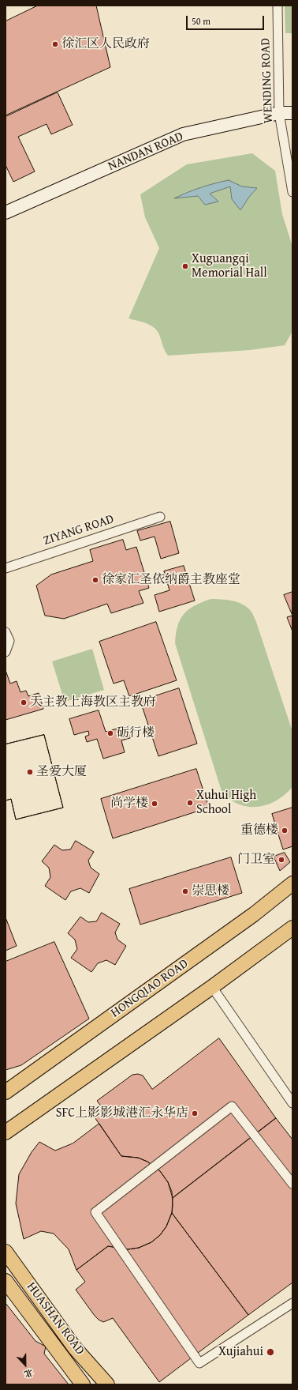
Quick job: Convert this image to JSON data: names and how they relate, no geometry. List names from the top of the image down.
{
  "streets": {
    "main road": ["NANDAN ROAD", "HONGQIAO ROAD", "HUASHAN ROAD"],
    "street": ["WENDING ROAD", "ZIYANG ROAD"]
  },
  "crossings": [
    ["WENDING ROAD", "NANDAN ROAD"]
  ],
  "places": [
    "徐汇区人民政府",
    "Xuguangqi Memorial Hall",
    "徐家汇圣依纳爵主教座堂",
    "天主教上海教区主教府",
    "砺行楼",
    "圣爱大厦",
    "Xuhui High School",
    "尚学楼",
    "重德楼",
    "门卫室",
    "崇思楼",
    "SFC上影影城港汇永华店",
    "Xujiahui"
  ],
  "scale_bar": "50 m",
  "north": "bottom"
}
